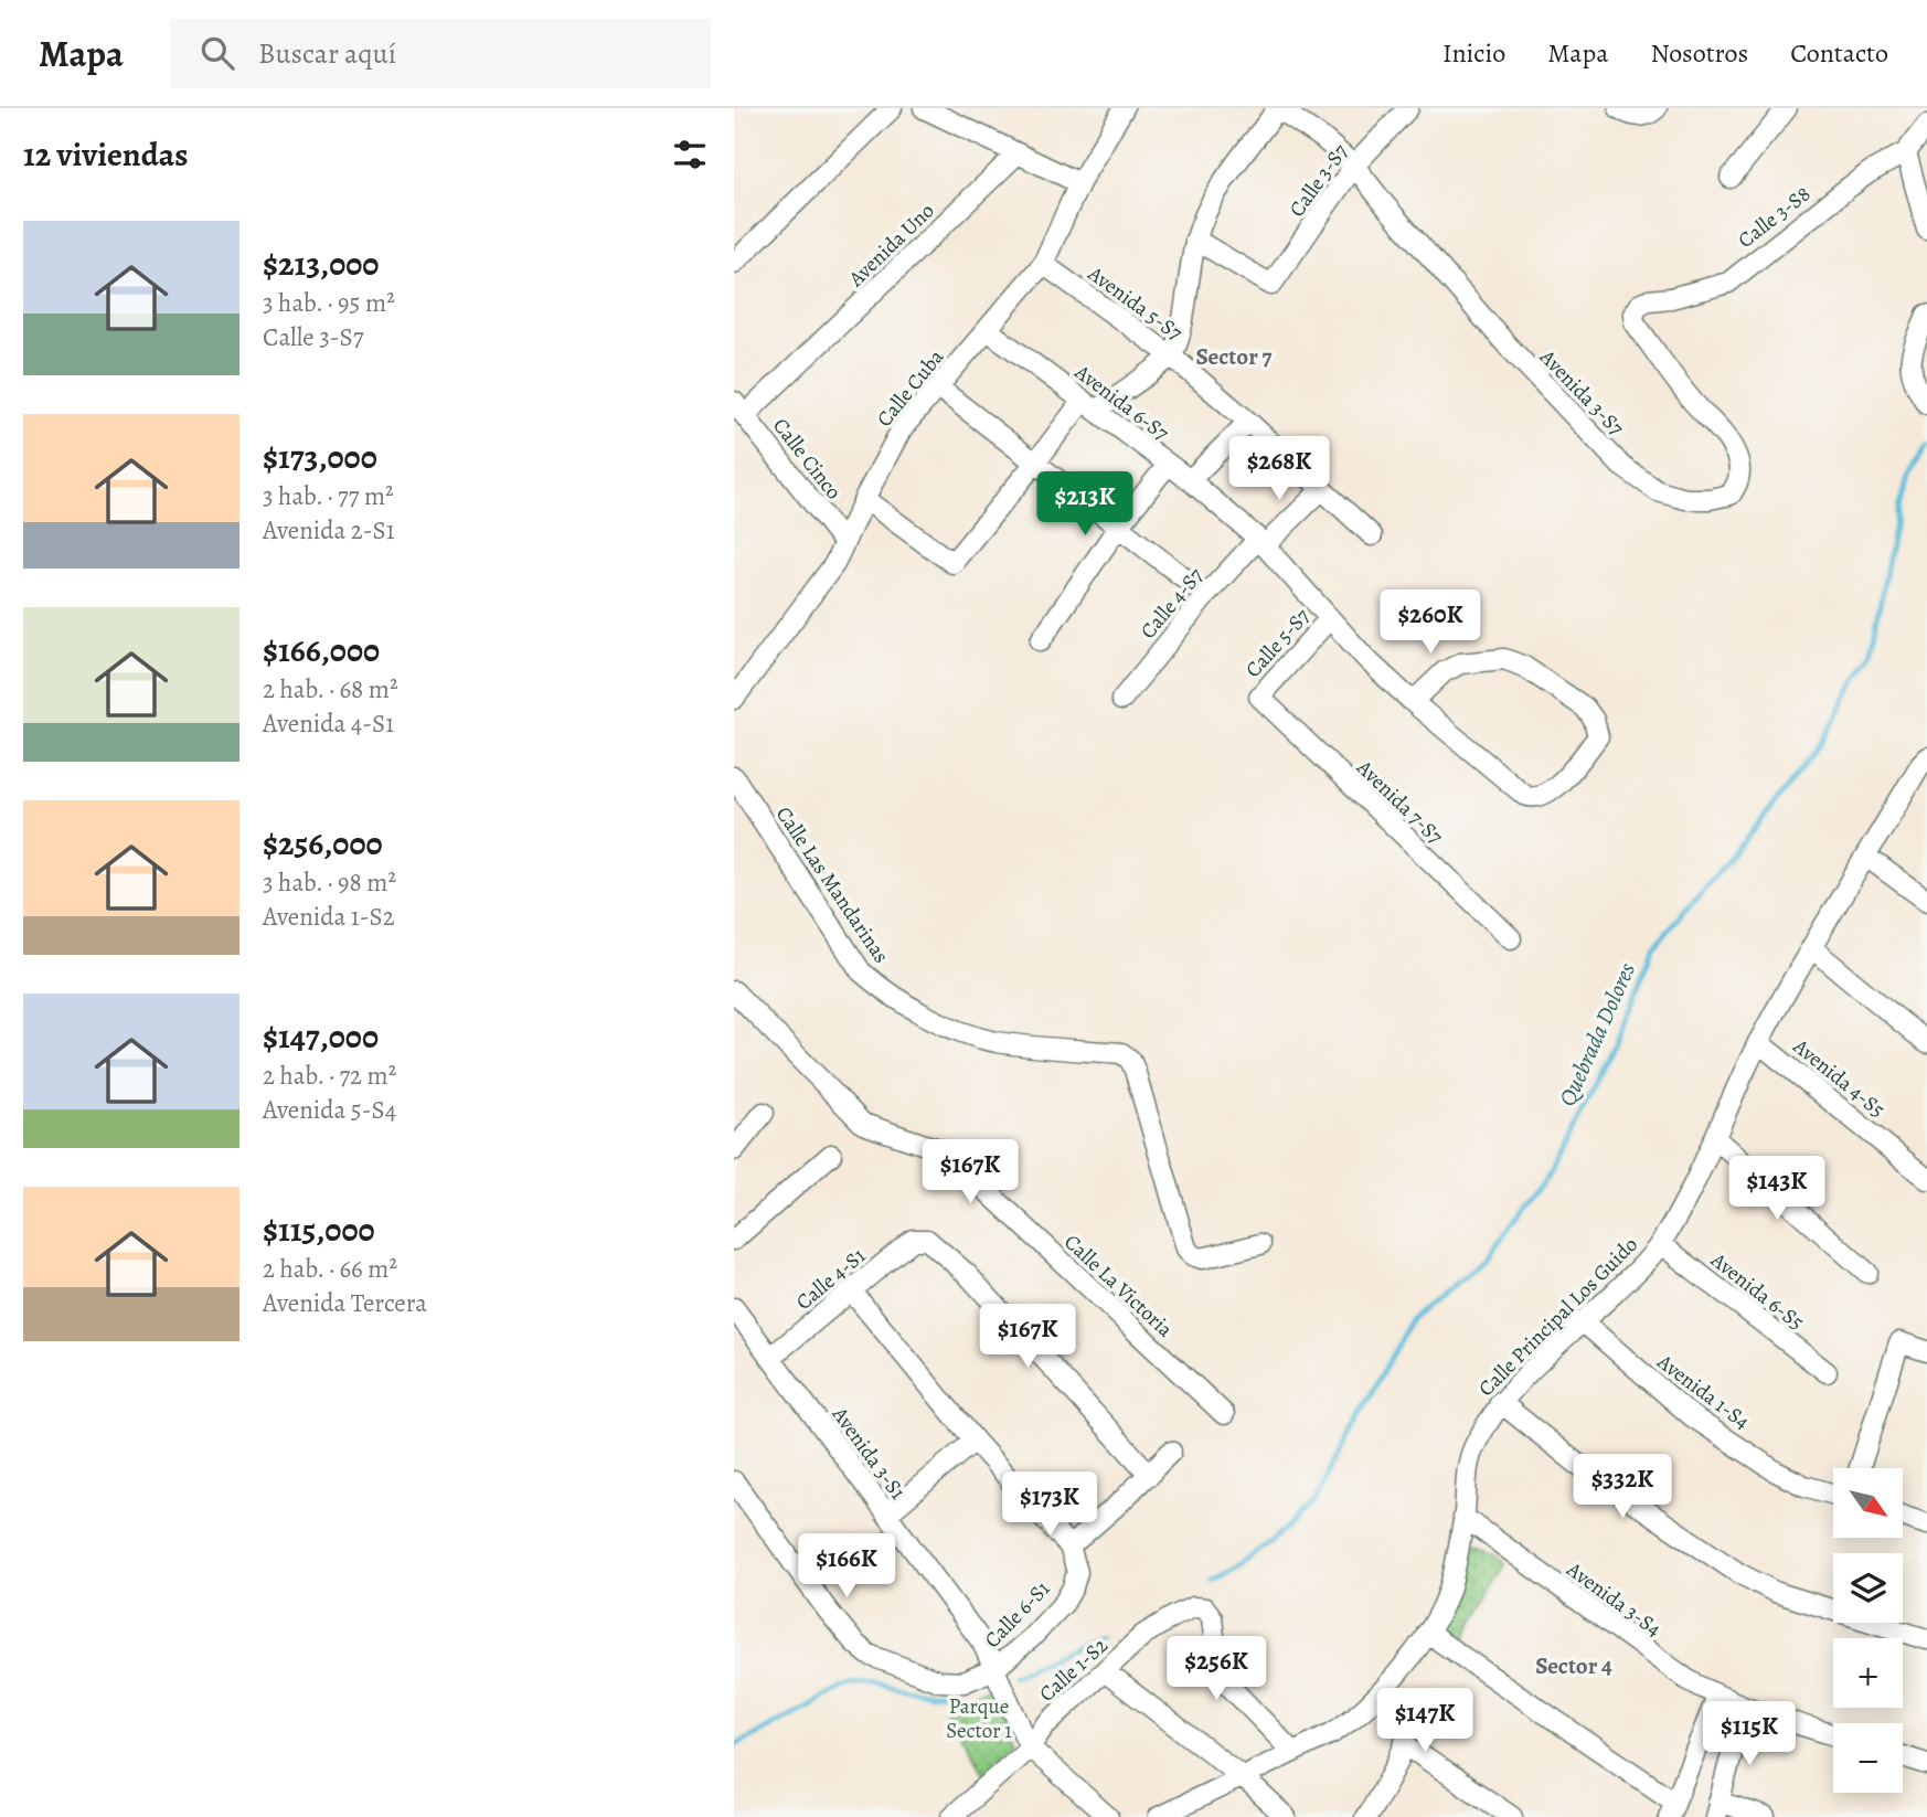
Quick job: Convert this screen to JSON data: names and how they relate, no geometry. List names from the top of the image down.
{
  "streets": {
    "street": [
      "Calle 3-S7",
      "Calle 3-S8",
      "Avenida Uno",
      "Avenida 5-S7",
      "Calle Cuba",
      "Avenida 3-S7",
      "Avenida 6-S7",
      "Calle Cinco",
      "Calle 4-S7",
      "Calle 5-S7",
      "Avenida 7-S7",
      "Calle Las Mandarinas",
      "Avenida 4-S5",
      "Calle 4-S1",
      "Calle La Victoria",
      "Avenida 6-S5",
      "Calle Principal Los Guido",
      "Avenida 1-S4",
      "Avenida 3-S1",
      "Avenida 3-S4",
      "Calle 6-S1",
      "Calle 1-S2"
    ]
  },
  "crossings": [
    ["Calle 3-S7", "Avenida 3-S7"],
    ["Calle 3-S8", "Avenida 3-S7"],
    ["Avenida Uno", "Calle Cinco"],
    ["Avenida 5-S7", "Calle Cuba"],
    ["Avenida 5-S7", "Calle 4-S7"],
    ["Calle Cuba", "Avenida 6-S7"],
    ["Calle Cuba", "Calle Cinco"],
    ["Avenida 6-S7", "Calle 4-S7"],
    ["Avenida 6-S7", "Calle 5-S7"],
    ["Calle 5-S7", "Avenida 7-S7"],
    ["Avenida 4-S5", "Calle Principal Los Guido"],
    ["Calle 4-S1", "Avenida 3-S1"],
    ["Avenida 6-S5", "Calle Principal Los Guido"],
    ["Calle Principal Los Guido", "Avenida 1-S4"],
    ["Calle Principal Los Guido", "Avenida 3-S4"],
    ["Calle Principal Los Guido", "Calle 1-S2"],
    ["Avenida 3-S1", "Calle 6-S1"],
    ["Avenida 3-S1", "Calle 1-S2"]
  ],
  "districts": ["Sector 7", "Sector 4"],
  "water": ["Quebrada Dolores"],
  "parks": ["Parque Sector 1"],
  "north": "bottom right",
  "page": {
    "header": "Mapa",
    "search": "Buscar aquí",
    "nav": [
      "Inicio",
      "Mapa",
      "Nosotros",
      "Contacto"
    ],
    "heading": "12 viviendas",
    "list": [
      {
        "name": "$213,000",
        "note": "3 hab. · 95 m² · Calle 3-S7"
      },
      {
        "name": "$173,000",
        "note": "3 hab. · 77 m² · Avenida 2-S1"
      },
      {
        "name": "$166,000",
        "note": "2 hab. · 68 m² · Avenida 4-S1"
      },
      {
        "name": "$256,000",
        "note": "3 hab. · 98 m² · Avenida 1-S2"
      },
      {
        "name": "$147,000",
        "note": "2 hab. · 72 m² · Avenida 5-S4"
      },
      {
        "name": "$115,000",
        "note": "2 hab. · 66 m² · Avenida Tercera"
      }
    ],
    "price": [
      "$268K",
      "$213K",
      "$260K",
      "$167K",
      "$143K",
      "$167K",
      "$332K",
      "$173K",
      "$166K",
      "$256K",
      "$147K",
      "$115K"
    ],
    "map_buttons": ["+", "−"]
  }
}
